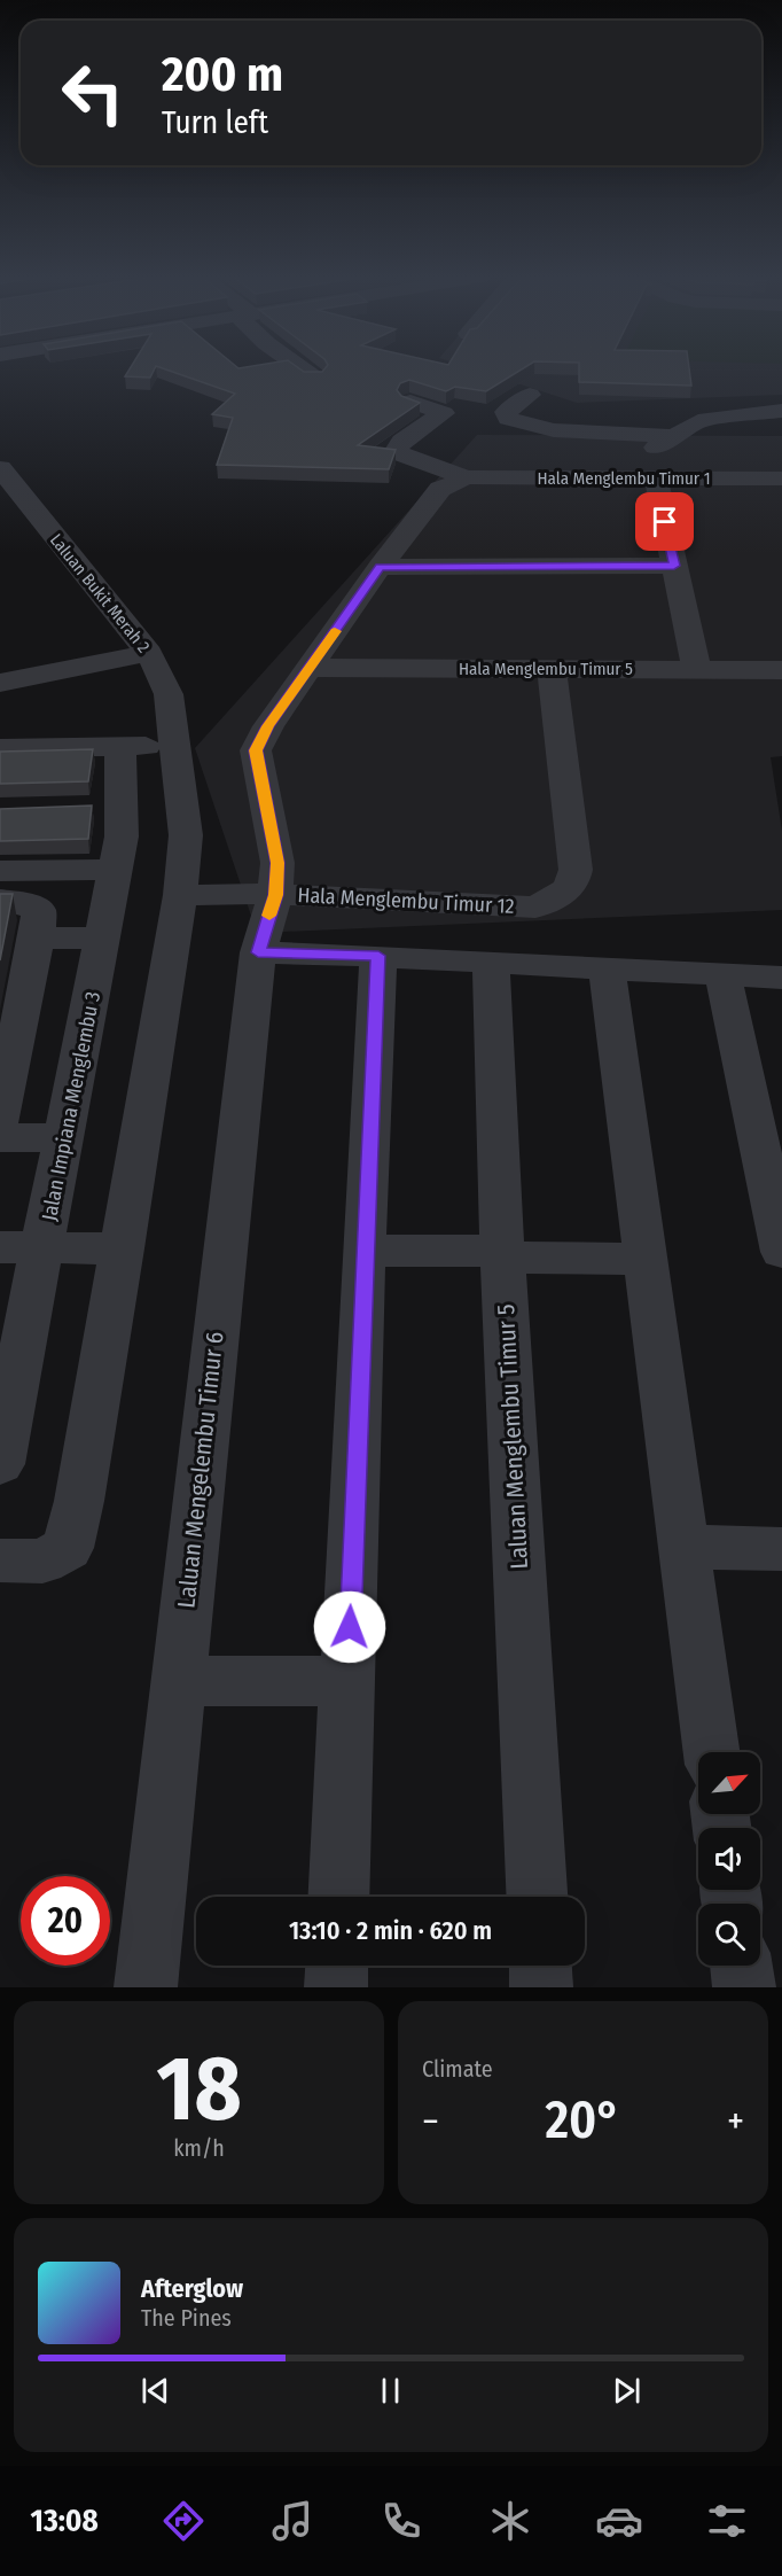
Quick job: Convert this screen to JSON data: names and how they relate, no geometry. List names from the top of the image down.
{
  "streets": {
    "street": [
      "Hala Menglembu Timur 1",
      "Laluan Bukit Merah 2",
      "Hala Menglembu Timur 5",
      "Hala Menglembu Timur 12",
      "Jalan Impiana Menglembu 3",
      "Laluan Menglembu Timur 5",
      "Laluan Mengelembu Timur 6"
    ]
  },
  "crossings": [
    ["Hala Menglembu Timur 1", "Hala Menglembu Timur 12"],
    ["Hala Menglembu Timur 5", "Hala Menglembu Timur 12"],
    ["Hala Menglembu Timur 12", "Laluan Mengelembu Timur 6"]
  ],
  "north": "top right",
  "page": {
    "turn": ["200 m", "Turn left"],
    "limit": "20",
    "trip": "13:10 · 2 min · 620 m",
    "tile": [
      ["18", "km/h"],
      "Climate"
    ],
    "heat": ["−", "20°", "+"],
    "song": ["Afterglow", "The Pines"],
    "tabs": "13:08"
  }
}
